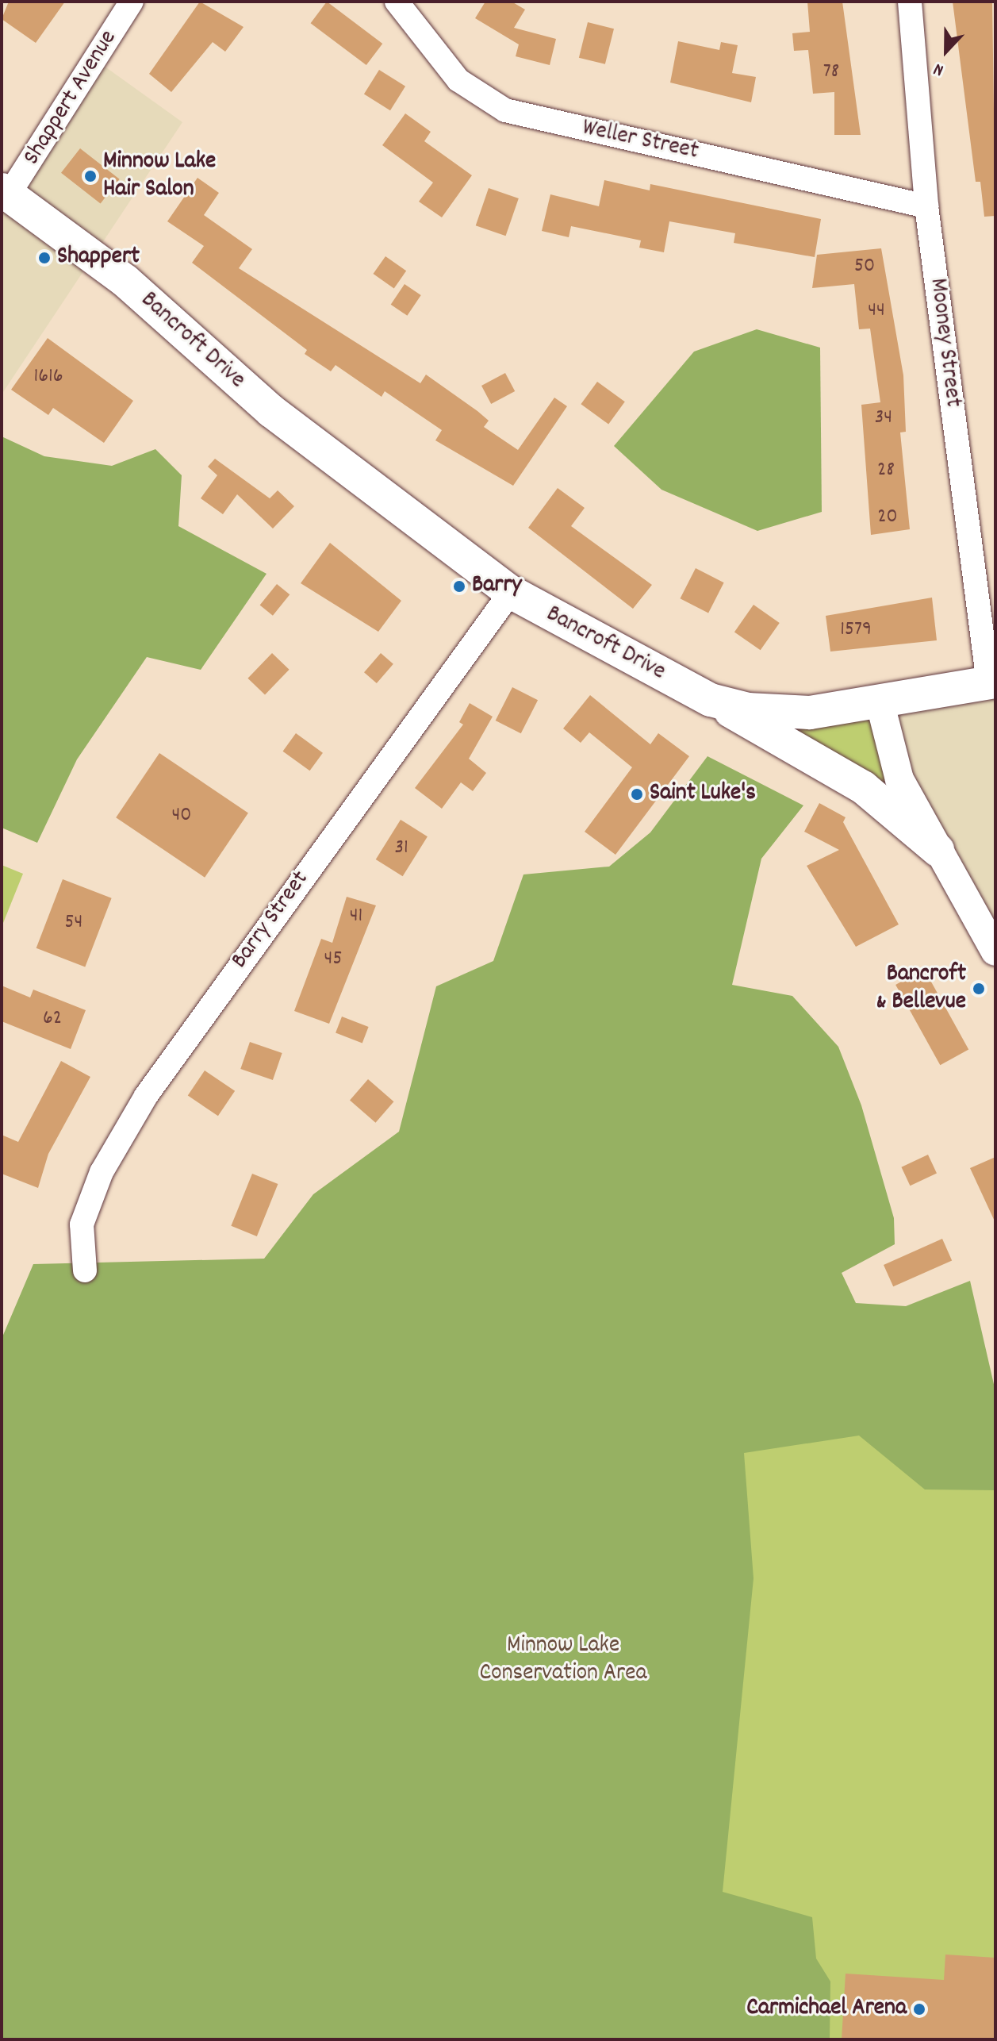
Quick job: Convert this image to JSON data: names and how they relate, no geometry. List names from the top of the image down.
{
  "streets": {
    "main road": ["Bancroft Drive"],
    "street": [
      "Shappert Avenue",
      "Weller Street",
      "Mooney Street",
      "Barry Street"
    ]
  },
  "crossings": [
    ["Shappert Avenue", "Bancroft Drive"],
    ["Weller Street", "Mooney Street"],
    ["Bancroft Drive", "Mooney Street"],
    ["Bancroft Drive", "Barry Street"]
  ],
  "parks": ["Minnow Lake Conservation Area"],
  "places": [
    "Minnow Lake Hair Salon",
    "Shappert",
    "Barry",
    "Saint Luke's",
    "Bancroft & Bellevue",
    "Carmichael Arena"
  ],
  "house_numbers": [
    "78",
    "50",
    "44",
    "1616",
    "34",
    "28",
    "20",
    "1579",
    "40",
    "31",
    "41",
    "54",
    "45",
    "62"
  ],
  "north": "bottom"
}
